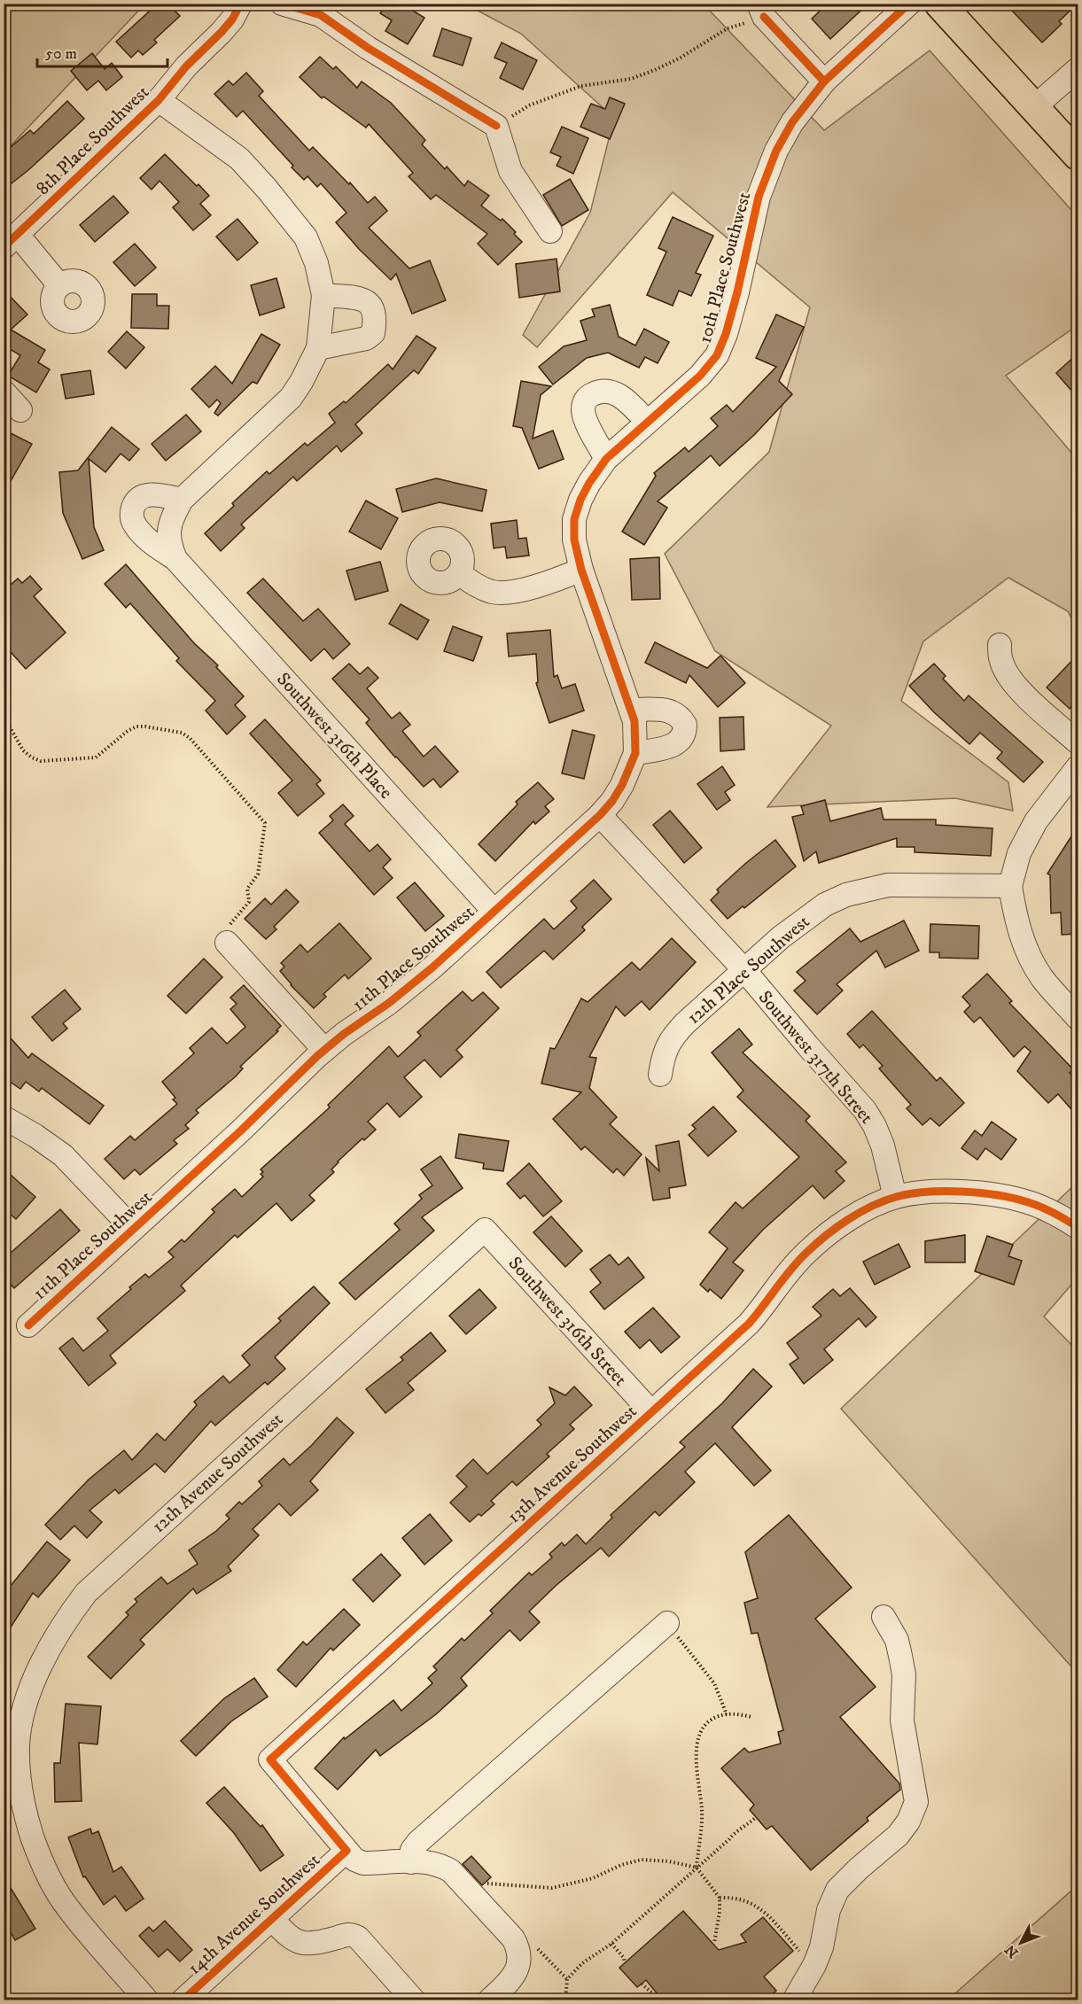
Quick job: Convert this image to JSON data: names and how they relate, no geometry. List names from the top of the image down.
{
  "streets": {
    "street": [
      "8th Place Southwest",
      "10th Place Southwest",
      "Southwest 316th Place",
      "11th Place Southwest",
      "12th Place Southwest",
      "Southwest 317th Street",
      "Southwest 316th Street",
      "13th Avenue Southwest",
      "12th Avenue Southwest",
      "14th Avenue Southwest"
    ]
  },
  "crossings": [
    ["10th Place Southwest", "11th Place Southwest"],
    ["Southwest 316th Place", "11th Place Southwest"],
    ["11th Place Southwest", "Southwest 317th Street"],
    ["12th Place Southwest", "Southwest 317th Street"],
    ["Southwest 317th Street", "13th Avenue Southwest"],
    ["Southwest 316th Street", "13th Avenue Southwest"],
    ["Southwest 316th Street", "12th Avenue Southwest"],
    ["13th Avenue Southwest", "14th Avenue Southwest"]
  ],
  "scale_bar": "50 m",
  "north": "bottom left"
}
